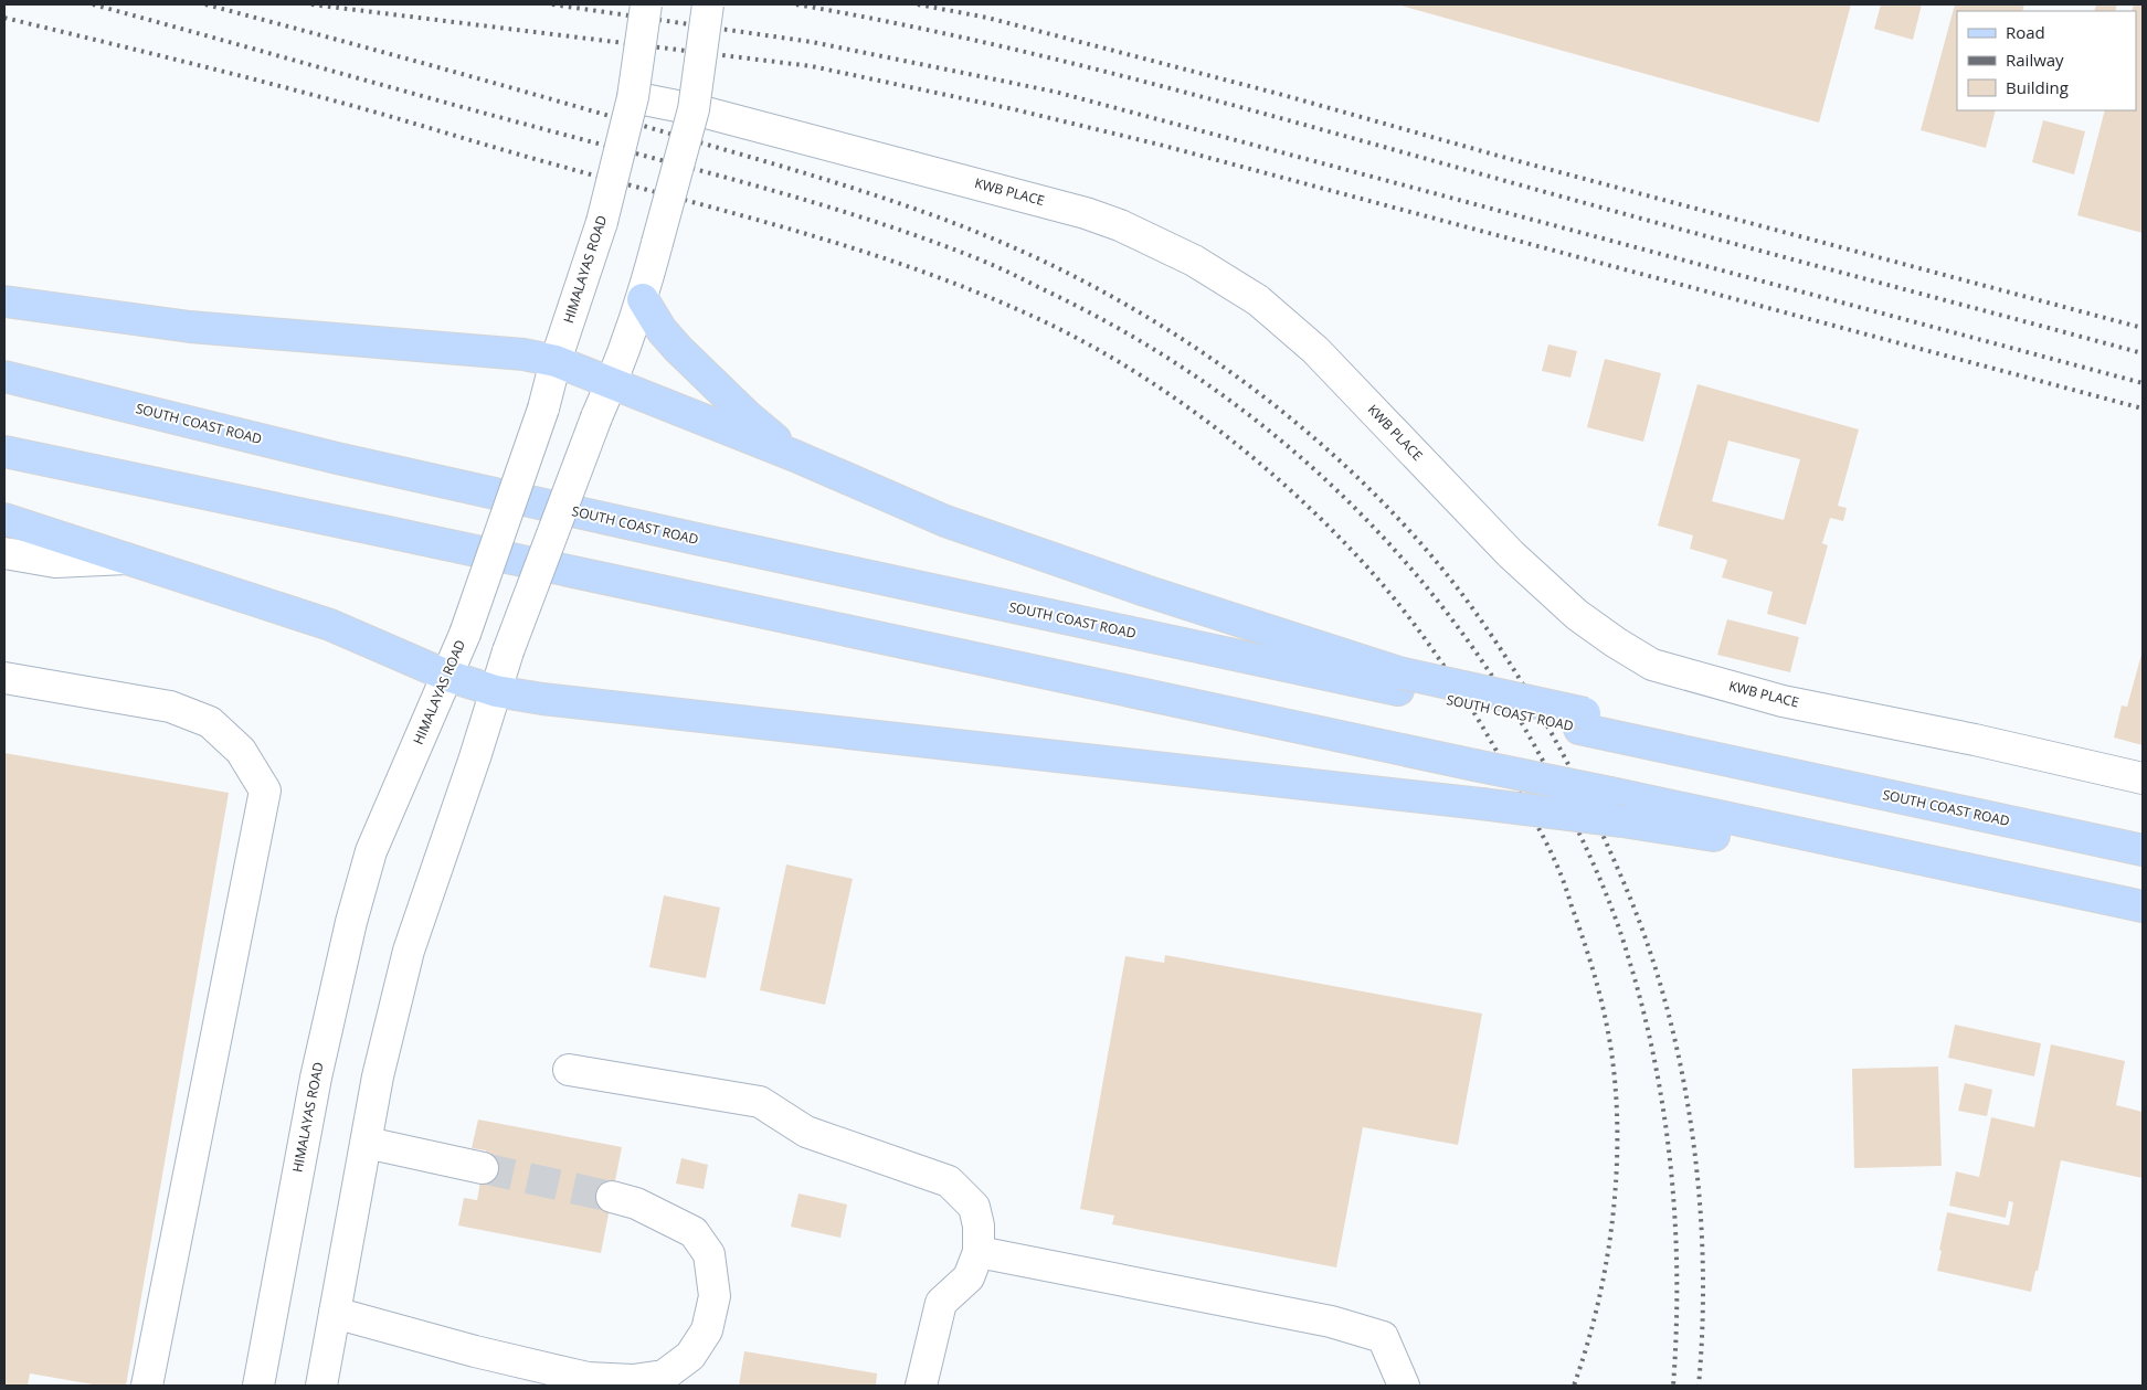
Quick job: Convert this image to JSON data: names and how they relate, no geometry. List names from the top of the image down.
{
  "streets": {
    "main road": ["SOUTH COAST ROAD"],
    "street": ["KWB PLACE", "HIMALAYAS ROAD"]
  },
  "crossings": [
    ["KWB PLACE", "HIMALAYAS ROAD"]
  ],
  "legend": ["Road", "Railway", "Building"]
}
